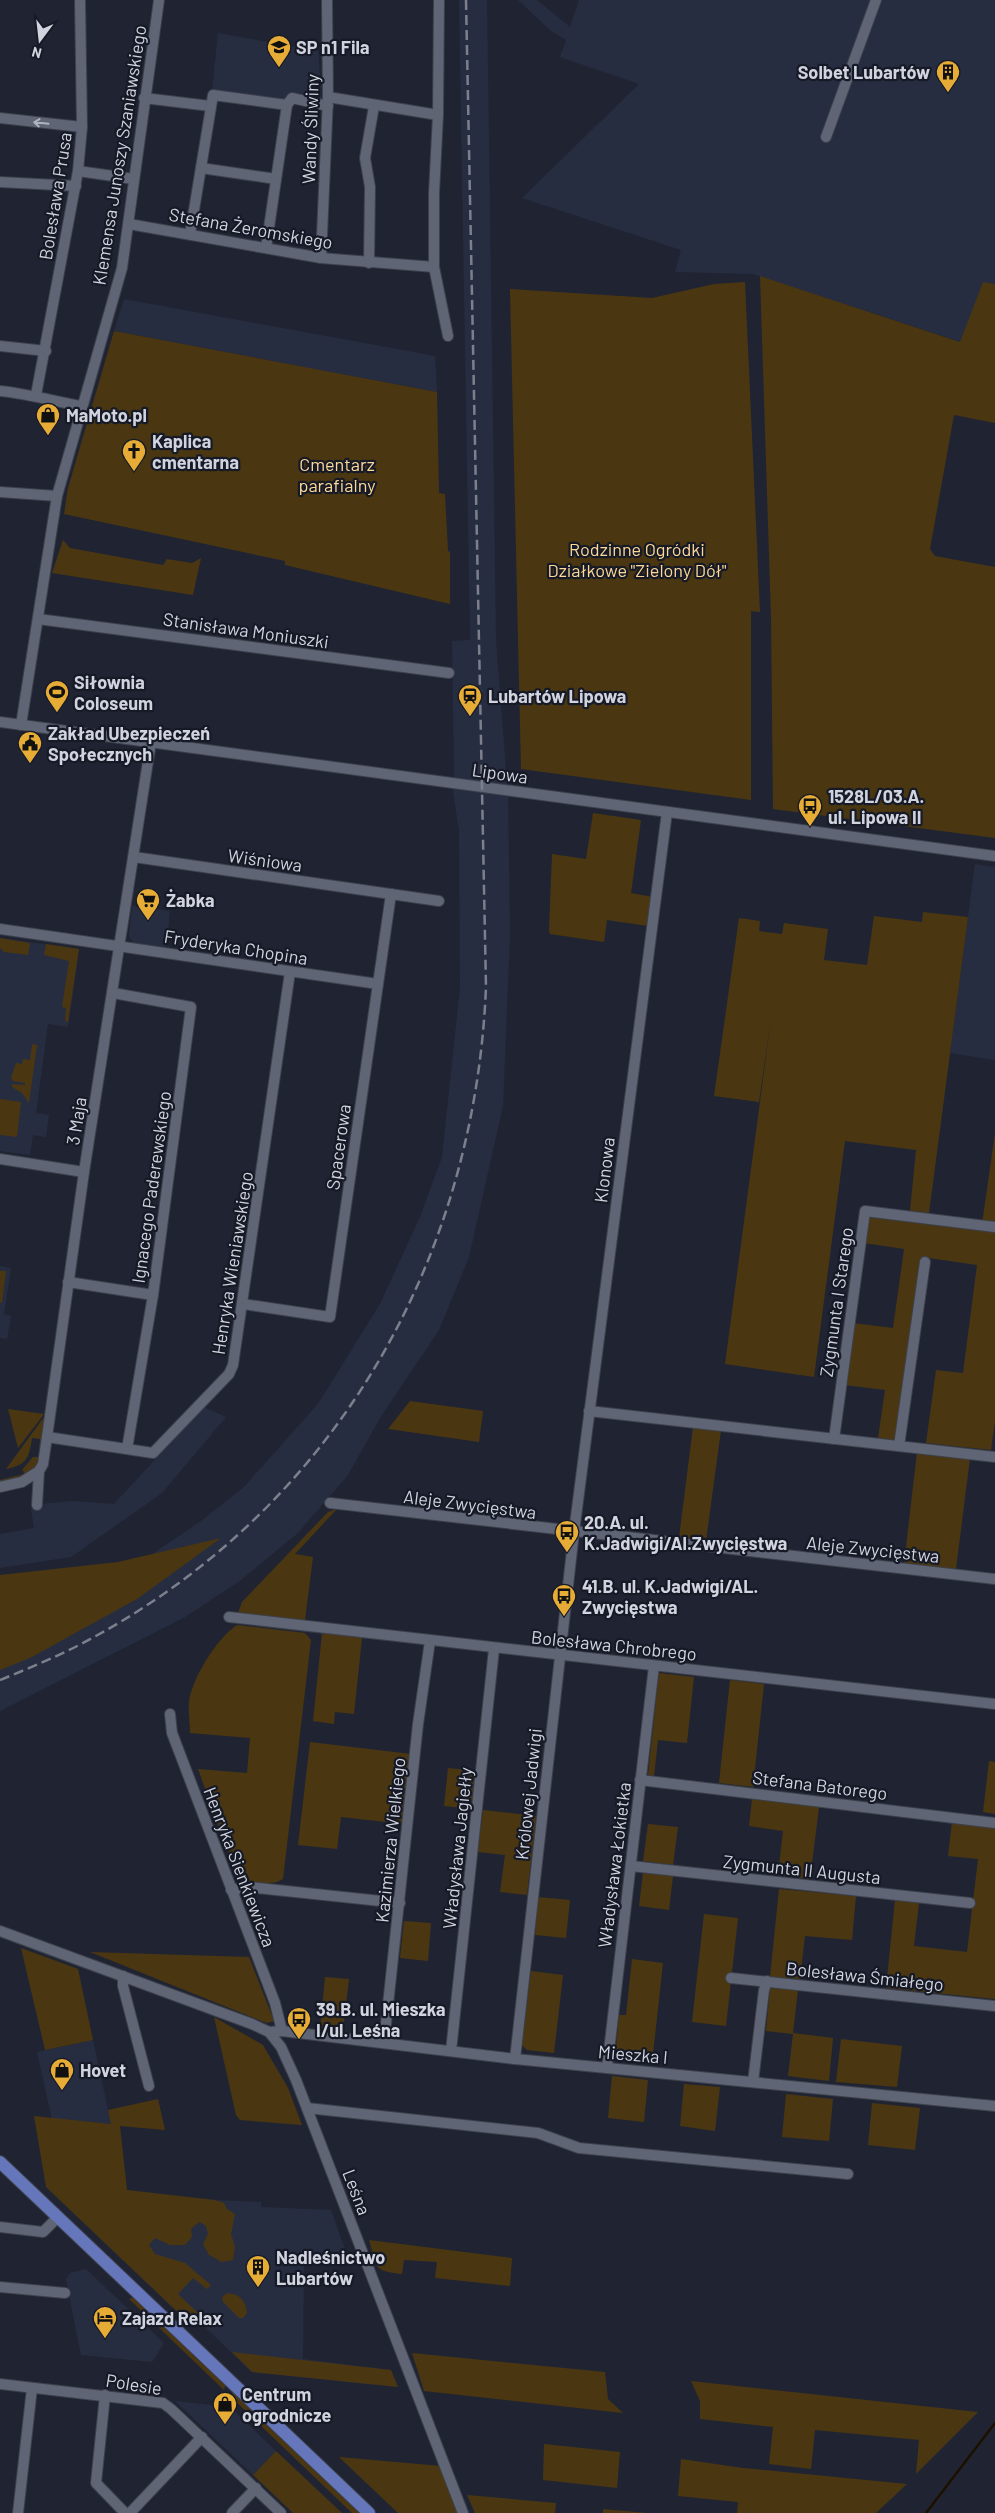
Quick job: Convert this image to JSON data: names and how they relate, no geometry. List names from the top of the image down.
{
  "streets": {
    "street": [
      "Wandy Śliwiny",
      "Klemensa Junoszy Szaniawskiego",
      "Bolesława Prusa",
      "Stefana Żeromskiego",
      "Stanisława Moniuszki",
      "Lipowa",
      "Wiśniowa",
      "Fryderyka Chopina",
      "3 Maja",
      "Spacerowa",
      "Klonowa",
      "Ignacego Paderewskiego",
      "Henryka Wieniawskiego",
      "Zygmunta I Starego",
      "Aleje Zwycięstwa",
      "Bolesława Chrobrego",
      "Stefana Batorego",
      "Królowej Jadwigi",
      "Kazimierza Wielkiego",
      "Władysława Jagiełły",
      "Władysława Łokietka",
      "Henryka Sienkiewicza",
      "Zygmunta II Augusta",
      "Bolesława Śmiałego",
      "Mieszka I",
      "Leśna",
      "Polesie"
    ]
  },
  "crossings": [
    ["Wandy Śliwiny", "Stefana Żeromskiego"],
    ["Klemensa Junoszy Szaniawskiego", "Stefana Żeromskiego"],
    ["Klemensa Junoszy Szaniawskiego", "Stanisława Moniuszki"],
    ["Klemensa Junoszy Szaniawskiego", "Lipowa"],
    ["Lipowa", "3 Maja"],
    ["Lipowa", "Klonowa"],
    ["Wiśniowa", "3 Maja"],
    ["Wiśniowa", "Spacerowa"],
    ["Fryderyka Chopina", "3 Maja"],
    ["Fryderyka Chopina", "Spacerowa"],
    ["Fryderyka Chopina", "Henryka Wieniawskiego"],
    ["3 Maja", "Ignacego Paderewskiego"],
    ["3 Maja", "Henryka Wieniawskiego"],
    ["Spacerowa", "Henryka Wieniawskiego"],
    ["Klonowa", "Aleje Zwycięstwa"],
    ["Klonowa", "Królowej Jadwigi"],
    ["Ignacego Paderewskiego", "Henryka Wieniawskiego"],
    ["Aleje Zwycięstwa", "Królowej Jadwigi"],
    ["Bolesława Chrobrego", "Królowej Jadwigi"],
    ["Bolesława Chrobrego", "Kazimierza Wielkiego"],
    ["Bolesława Chrobrego", "Władysława Jagiełły"],
    ["Bolesława Chrobrego", "Władysława Łokietka"],
    ["Stefana Batorego", "Władysława Łokietka"],
    ["Królowej Jadwigi", "Mieszka I"],
    ["Kazimierza Wielkiego", "Mieszka I"],
    ["Władysława Jagiełły", "Mieszka I"],
    ["Władysława Łokietka", "Zygmunta II Augusta"],
    ["Władysława Łokietka", "Mieszka I"],
    ["Henryka Sienkiewicza", "Mieszka I"],
    ["Mieszka I", "Leśna"]
  ],
  "parks": ["Cmentarz parafialny", "Rodzinne Ogródki Działkowe \"Zielony Dół\""],
  "places": {
    "school or university": ["SP n1 Fila"],
    "building": ["Solbet Lubartów", "Nadleśnictwo Lubartów"],
    "shop": ["MaMoto.pl", "Hovet", "Centrum ogrodnicze"],
    "church": ["Kaplica cmentarna"],
    "sports": ["Siłownia Coloseum"],
    "station": ["Lubartów Lipowa"],
    "public building": ["Zakład Ubezpieczeń Społecznych"],
    "bus stop": [
      "1528L/03.A. ul. Lipowa II",
      "20.A. ul. K.Jadwigi/Al.Zwycięstwa",
      "41.B. ul. K.Jadwigi/AL. Zwycięstwa",
      "39.B. ul. Mieszka I/ul. Leśna"
    ],
    "supermarket": ["Żabka"],
    "hotel": ["Zajazd Relax"]
  },
  "north": "bottom"
}
